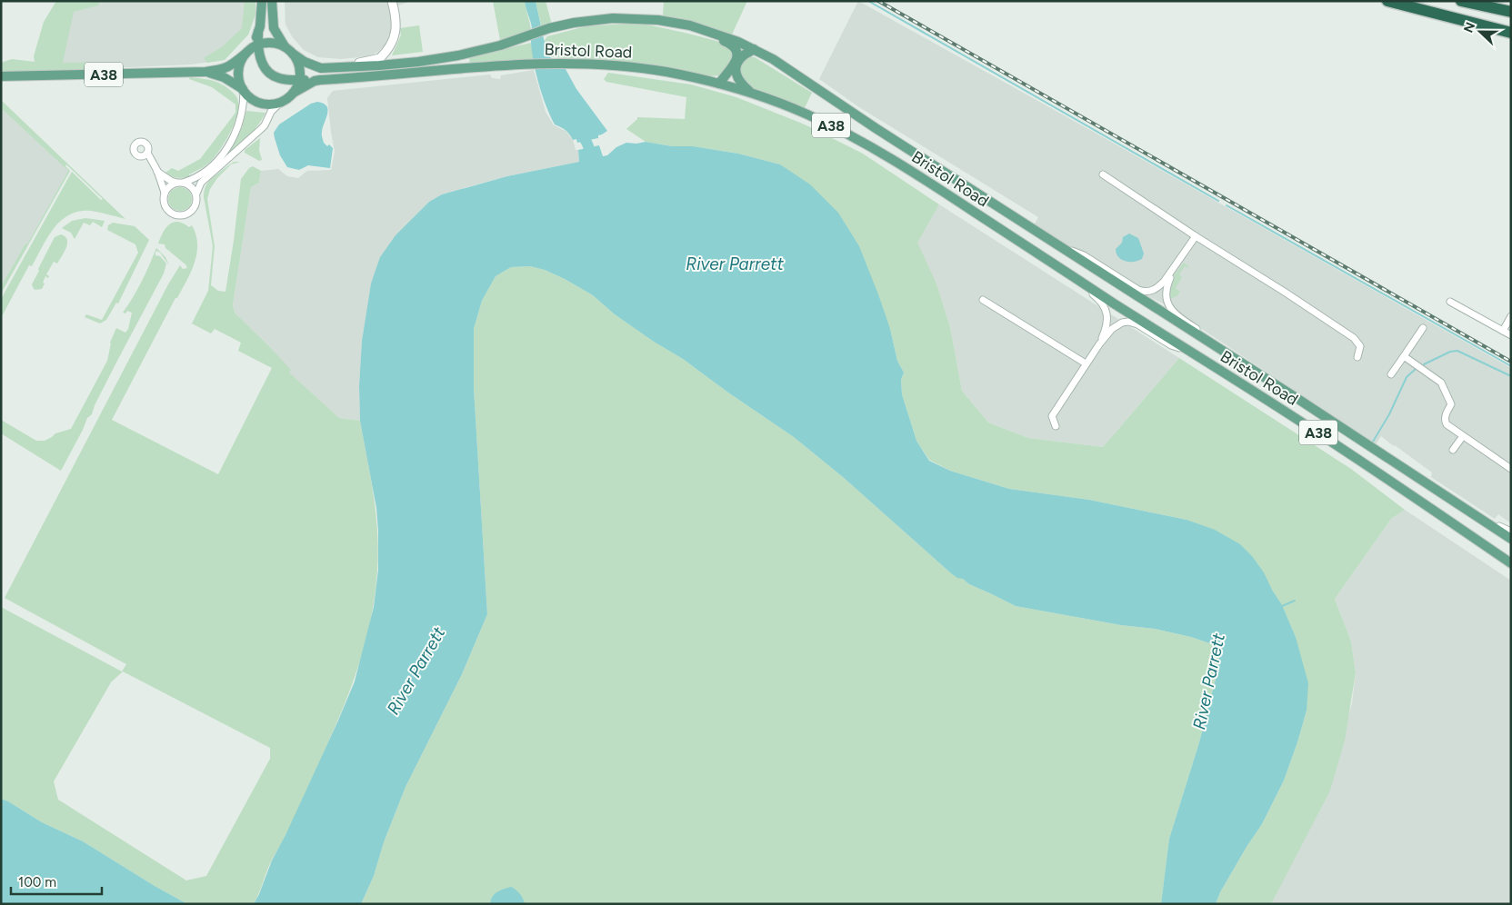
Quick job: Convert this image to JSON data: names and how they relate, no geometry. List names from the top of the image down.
{
  "streets": {
    "main road": ["Bristol Road", "A38"]
  },
  "crossings": [
    ["Bristol Road", "A38"]
  ],
  "water": ["River Parrett"],
  "scale_bar": "100 m",
  "north": "left"
}
